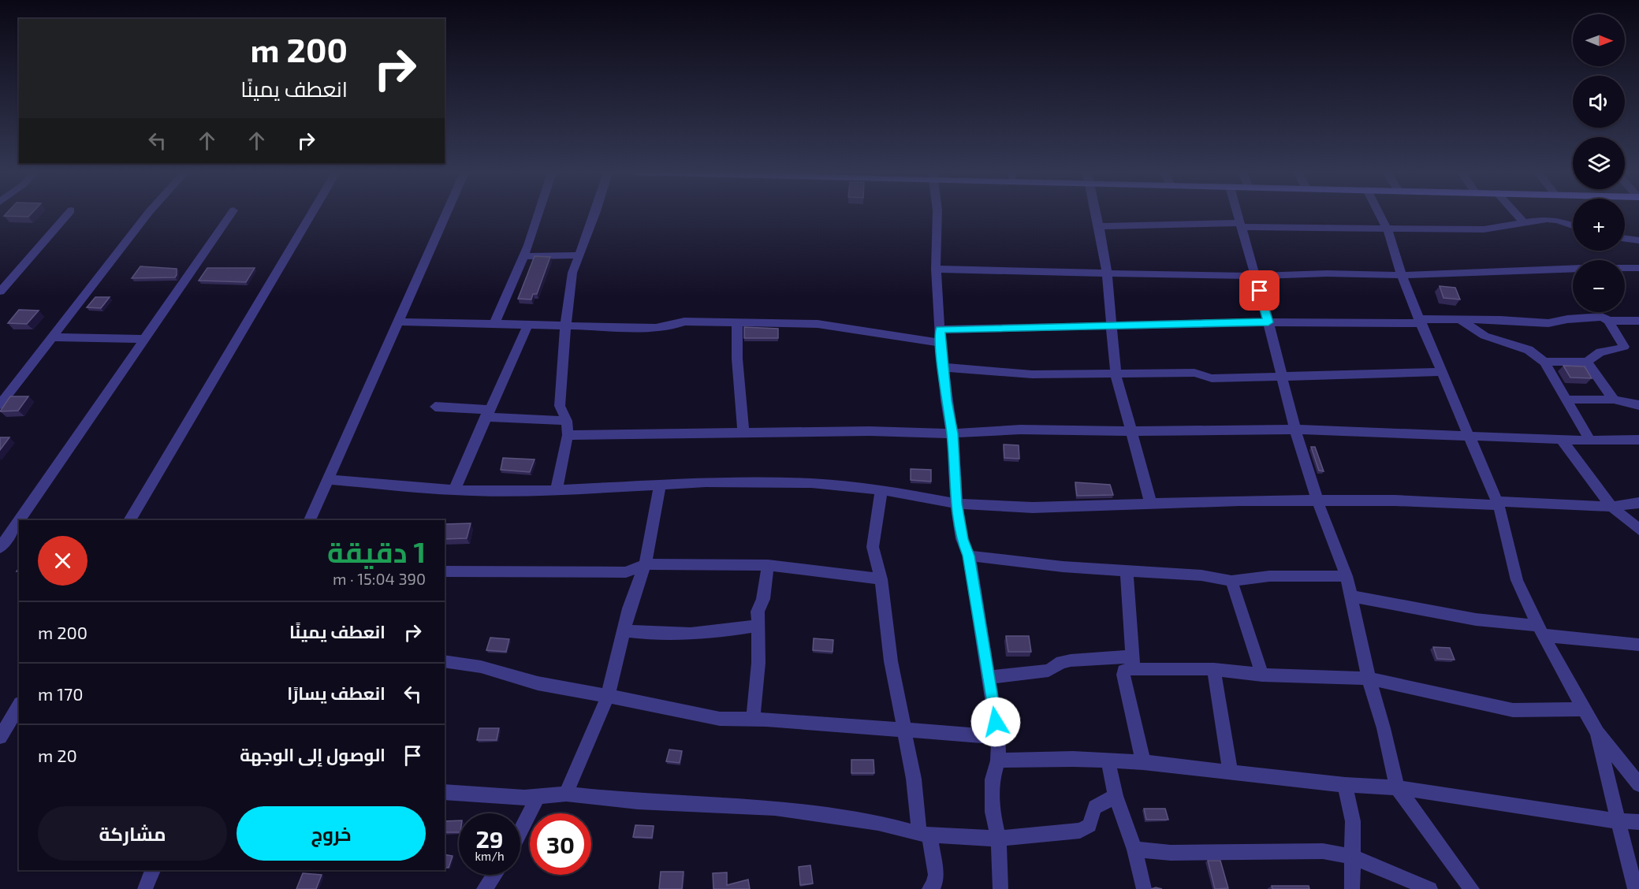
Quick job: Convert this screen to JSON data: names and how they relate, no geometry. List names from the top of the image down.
{
  "north": "right",
  "page": {
    "map_buttons": ["+", "−"],
    "turn": ["200 m", "انعطف يمينًا"],
    "heading": ["1 دقيقة", "390 m · 15:04"],
    "list": [
      {
        "name": "انعطف يمينًا",
        "value": "200 m"
      },
      {
        "name": "انعطف يسارًا",
        "value": "170 m"
      },
      {
        "name": "الوصول إلى الوجهة",
        "value": "20 m"
      }
    ],
    "buttons": ["خروج", "مشاركة"],
    "speed": "29 km/h",
    "limit": "30"
  }
}
